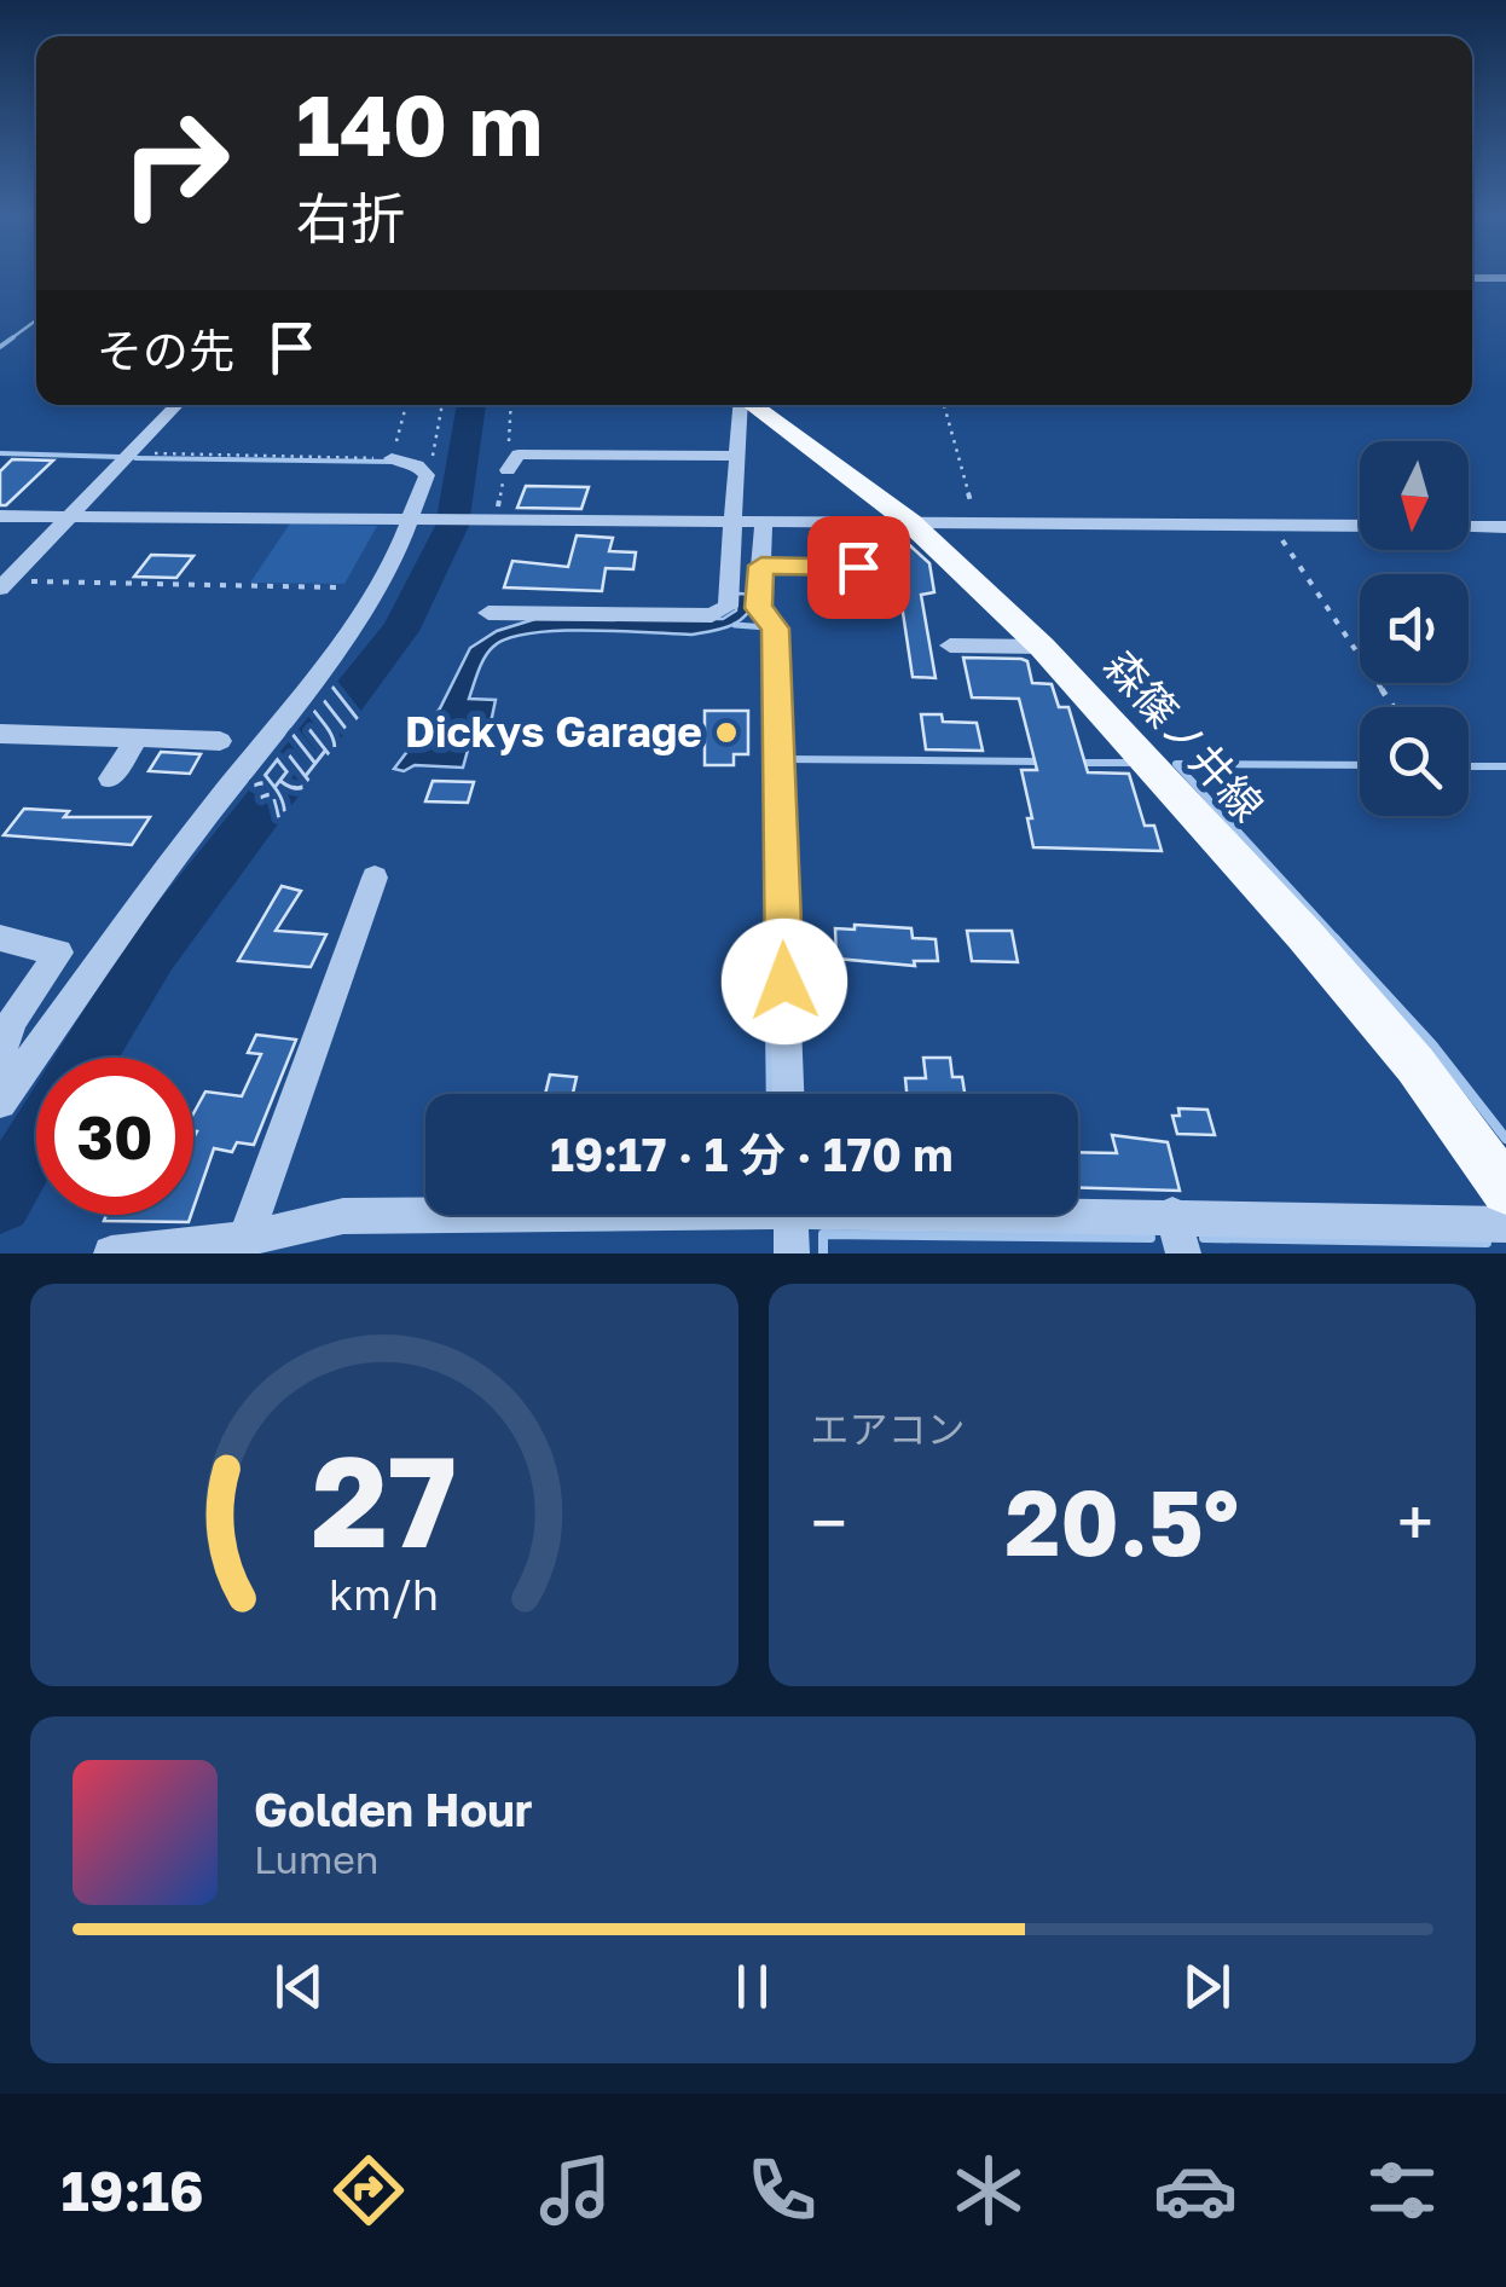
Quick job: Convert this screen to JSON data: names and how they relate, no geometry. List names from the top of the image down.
{
  "streets": {
    "main road": ["森篠ノ井線"]
  },
  "water": ["沢山川"],
  "places": ["Dickys Garage"],
  "north": "bottom",
  "page": {
    "turn": ["140 m", "右折"],
    "then": "その先",
    "limit": "30",
    "trip": "19:17 · 1 分 · 170 m",
    "tile": "エアコン",
    "heat": ["−", "20.5°", "+"],
    "song": ["Golden Hour", "Lumen"],
    "tabs": "19:16",
    "gauge": ["27", "km/h"]
  }
}
